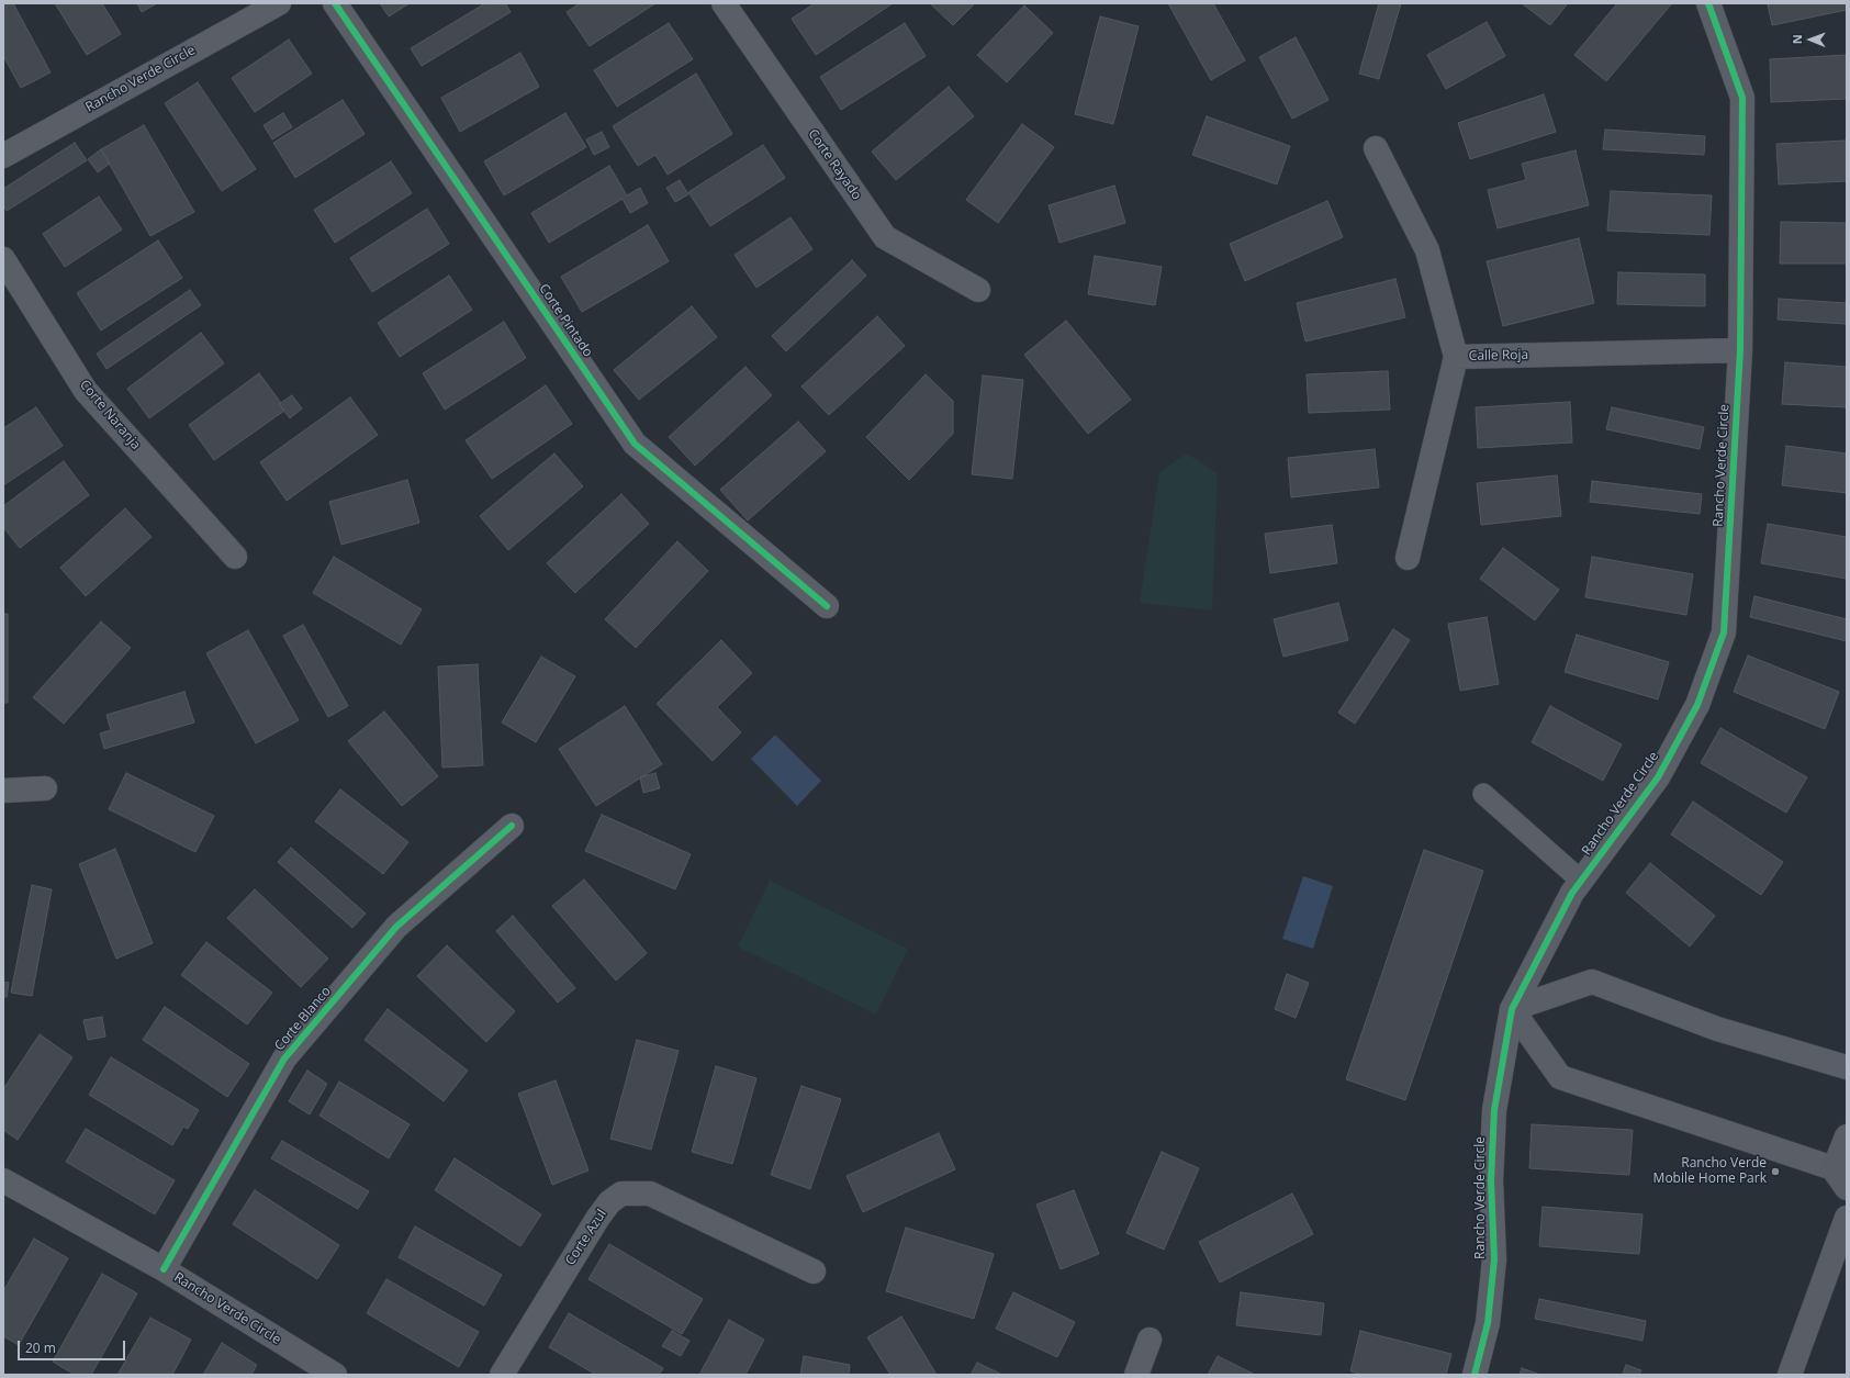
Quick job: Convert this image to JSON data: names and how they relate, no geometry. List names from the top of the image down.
{
  "streets": {
    "street": [
      "Rancho Verde Circle",
      "Corte Rayado",
      "Corte Pintado",
      "Calle Roja",
      "Corte Naranja",
      "Corte Blanco",
      "Corte Azul"
    ]
  },
  "crossings": [
    ["Rancho Verde Circle", "Calle Roja"],
    ["Rancho Verde Circle", "Corte Blanco"]
  ],
  "places": ["Rancho Verde Mobile Home Park"],
  "scale_bar": "20 m",
  "north": "left"
}
